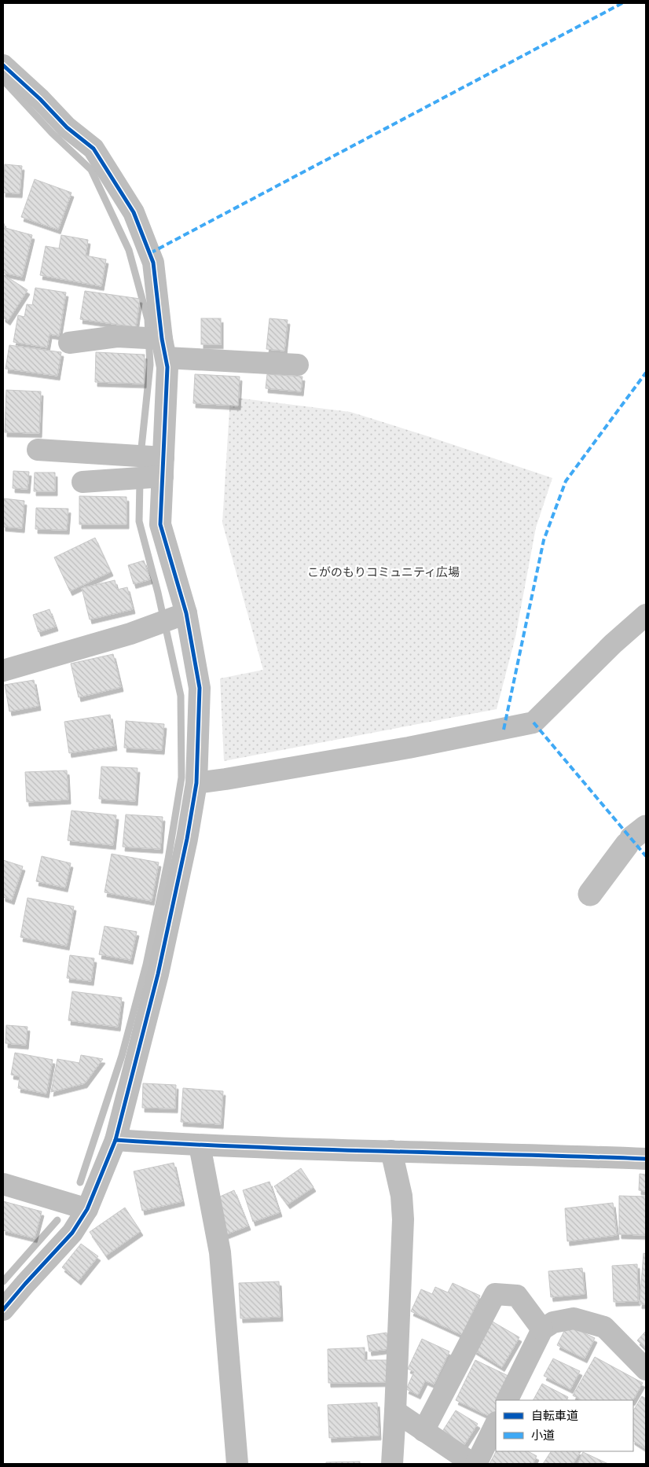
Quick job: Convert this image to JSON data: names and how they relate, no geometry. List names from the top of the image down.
{
  "parks": ["こがのもりコミュニティ広場"],
  "legend": ["自転車道", "小道"]
}
